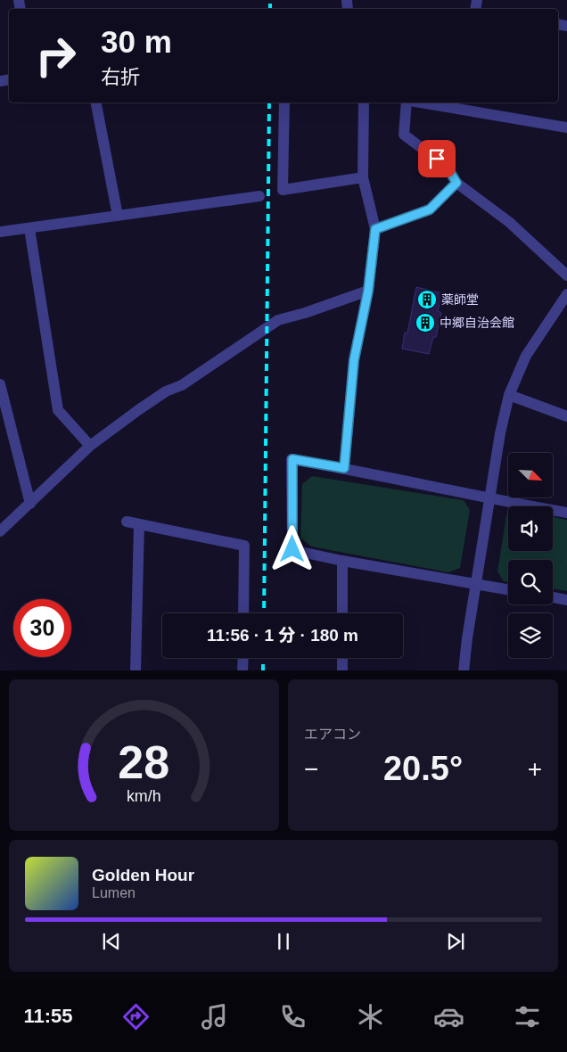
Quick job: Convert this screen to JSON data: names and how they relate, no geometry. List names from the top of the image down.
{
  "places": {
    "building": ["薬師堂", "中郷自治会館"]
  },
  "north": "bottom right",
  "page": {
    "turn": ["30 m", "右折"],
    "limit": "30",
    "trip": "11:56 · 1 分 · 180 m",
    "tile": "エアコン",
    "heat": ["−", "20.5°", "+"],
    "song": ["Golden Hour", "Lumen"],
    "tabs": "11:55",
    "gauge": ["28", "km/h"]
  }
}
